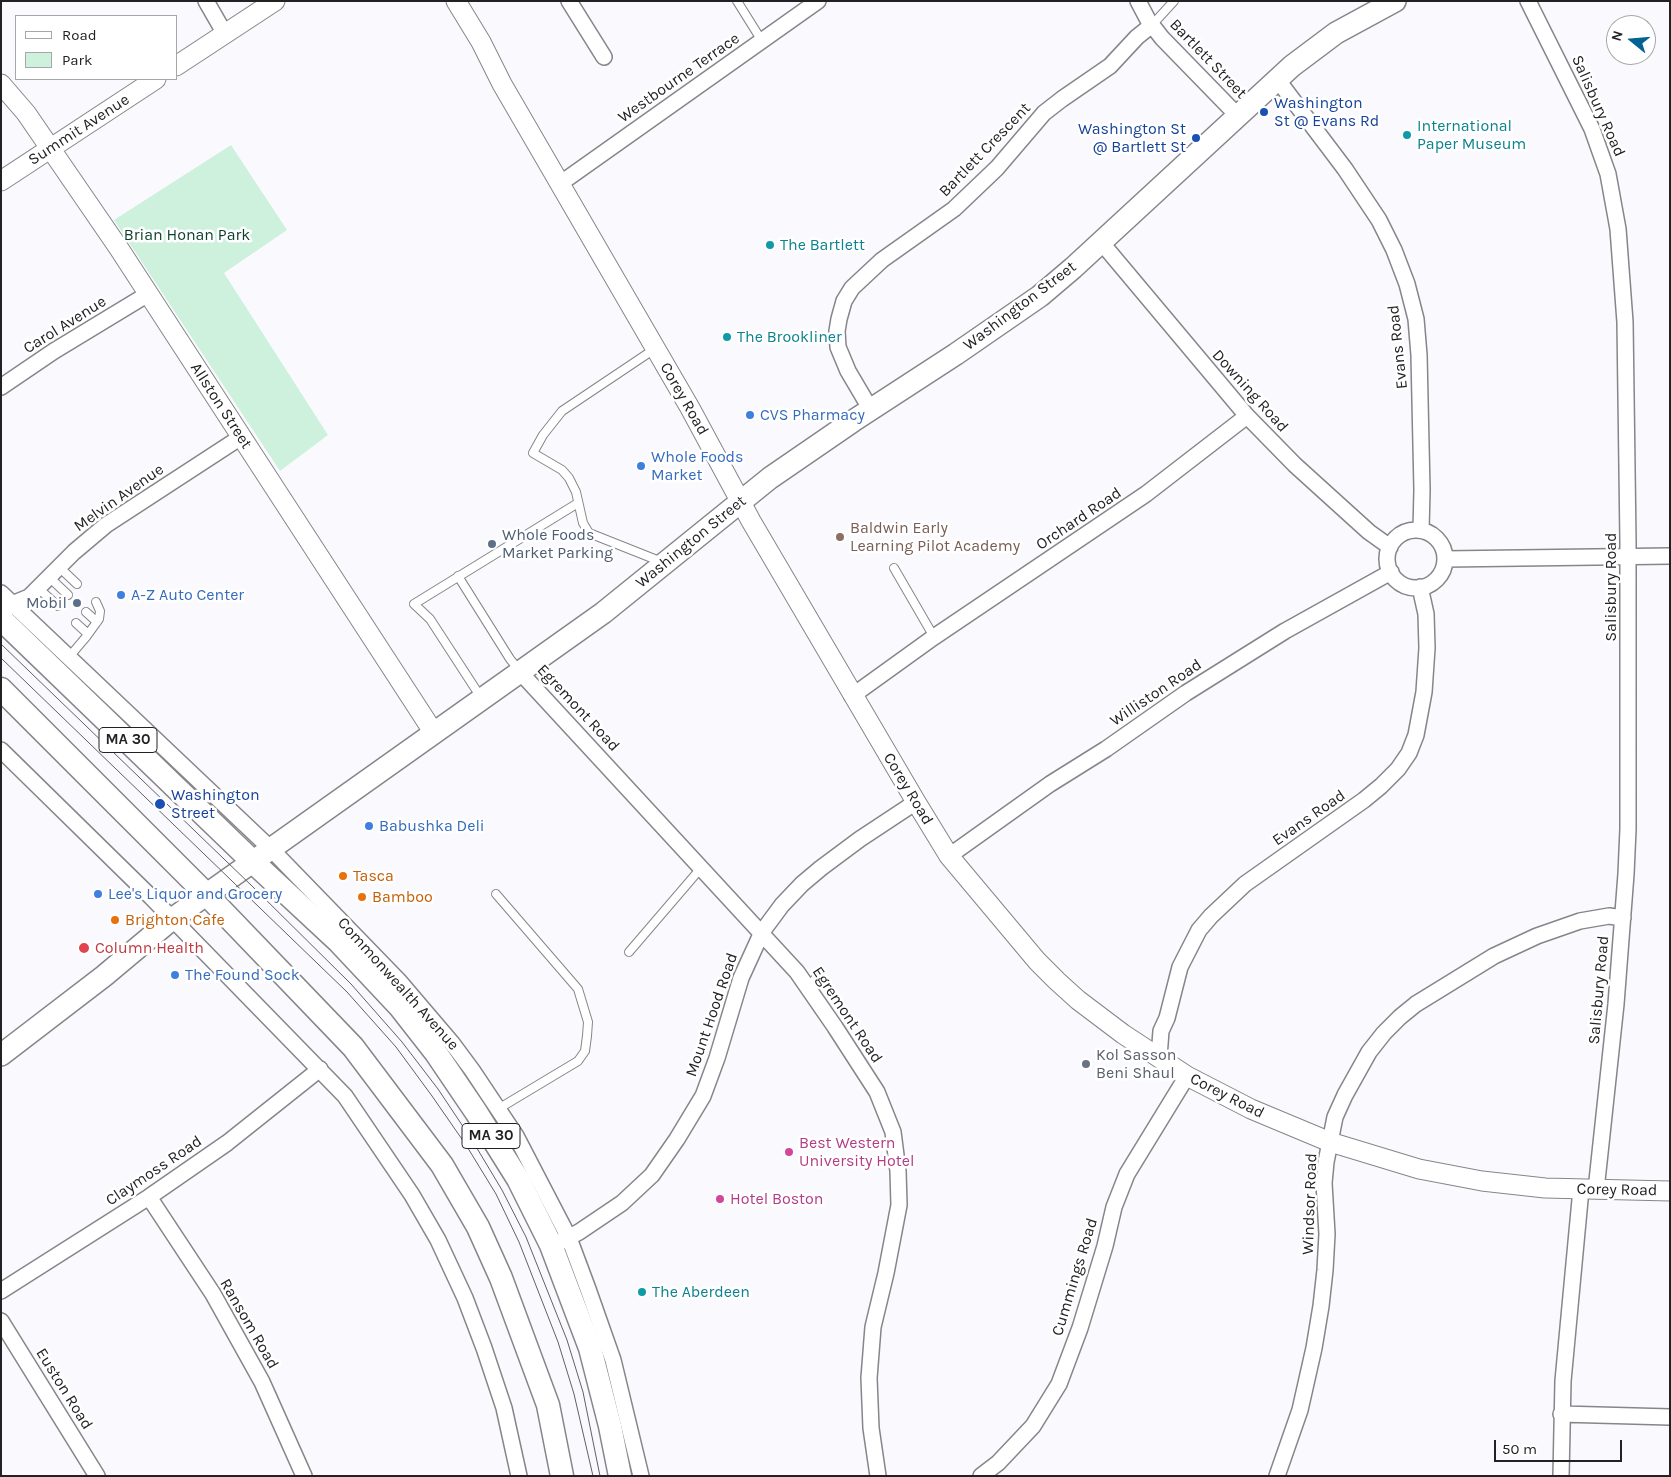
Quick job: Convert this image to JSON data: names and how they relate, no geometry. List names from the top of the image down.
{
  "streets": {
    "main road": ["Washington Street", "MA 30", "Commonwealth Avenue"],
    "street": [
      "Bartlett Street",
      "Westbourne Terrace",
      "Salisbury Road",
      "Summit Avenue",
      "Bartlett Crescent",
      "Carol Avenue",
      "Evans Road",
      "Downing Road",
      "Corey Road",
      "Allston Street",
      "Melvin Avenue",
      "Orchard Road",
      "Williston Road",
      "Egremont Road",
      "Mount Hood Road",
      "Claymoss Road",
      "Windsor Road",
      "Cummings Road",
      "Ransom Road",
      "Euston Road"
    ]
  },
  "crossings": [
    ["Bartlett Street", "Bartlett Crescent"],
    ["Bartlett Street", "Washington Street"],
    ["Westbourne Terrace", "Corey Road"],
    ["Salisbury Road", "Corey Road"],
    ["Salisbury Road", "Windsor Road"],
    ["Summit Avenue", "Allston Street"],
    ["Bartlett Crescent", "Washington Street"],
    ["Washington Street", "Evans Road"],
    ["Washington Street", "Downing Road"],
    ["Washington Street", "Corey Road"],
    ["Washington Street", "Allston Street"],
    ["Washington Street", "Egremont Road"],
    ["Washington Street", "Commonwealth Avenue"],
    ["Carol Avenue", "Allston Street"],
    ["Evans Road", "Downing Road"],
    ["Evans Road", "Corey Road"],
    ["Evans Road", "Williston Road"],
    ["Downing Road", "Orchard Road"],
    ["Downing Road", "Williston Road"],
    ["Corey Road", "Orchard Road"],
    ["Corey Road", "Williston Road"],
    ["Corey Road", "Mount Hood Road"],
    ["Corey Road", "Windsor Road"],
    ["Corey Road", "Cummings Road"],
    ["Allston Street", "Melvin Avenue"],
    ["Melvin Avenue", "Commonwealth Avenue"],
    ["Egremont Road", "Mount Hood Road"],
    ["Commonwealth Avenue", "Mount Hood Road"],
    ["Claymoss Road", "Ransom Road"]
  ],
  "parks": ["Brian Honan Park"],
  "places": [
    "Washington St @ Evans Rd",
    "International Paper Museum",
    "Washington St @ Bartlett St",
    "The Bartlett",
    "The Brookliner",
    "CVS Pharmacy",
    "Whole Foods Market",
    "Baldwin Early Learning Pilot Academy",
    "Whole Foods Market Parking",
    "A-Z Auto Center",
    "Mobil",
    "Washington Street",
    "Babushka Deli",
    "Tasca",
    "Lee's Liquor and Grocery",
    "Bamboo",
    "Brighton Cafe",
    "Column Health",
    "The Found Sock",
    "Kol Sasson Beni Shaul",
    "Best Western University Hotel",
    "Hotel Boston",
    "The Aberdeen"
  ],
  "legend": ["Road", "Park"],
  "scale_bar": "50 m",
  "north": "left"
}
